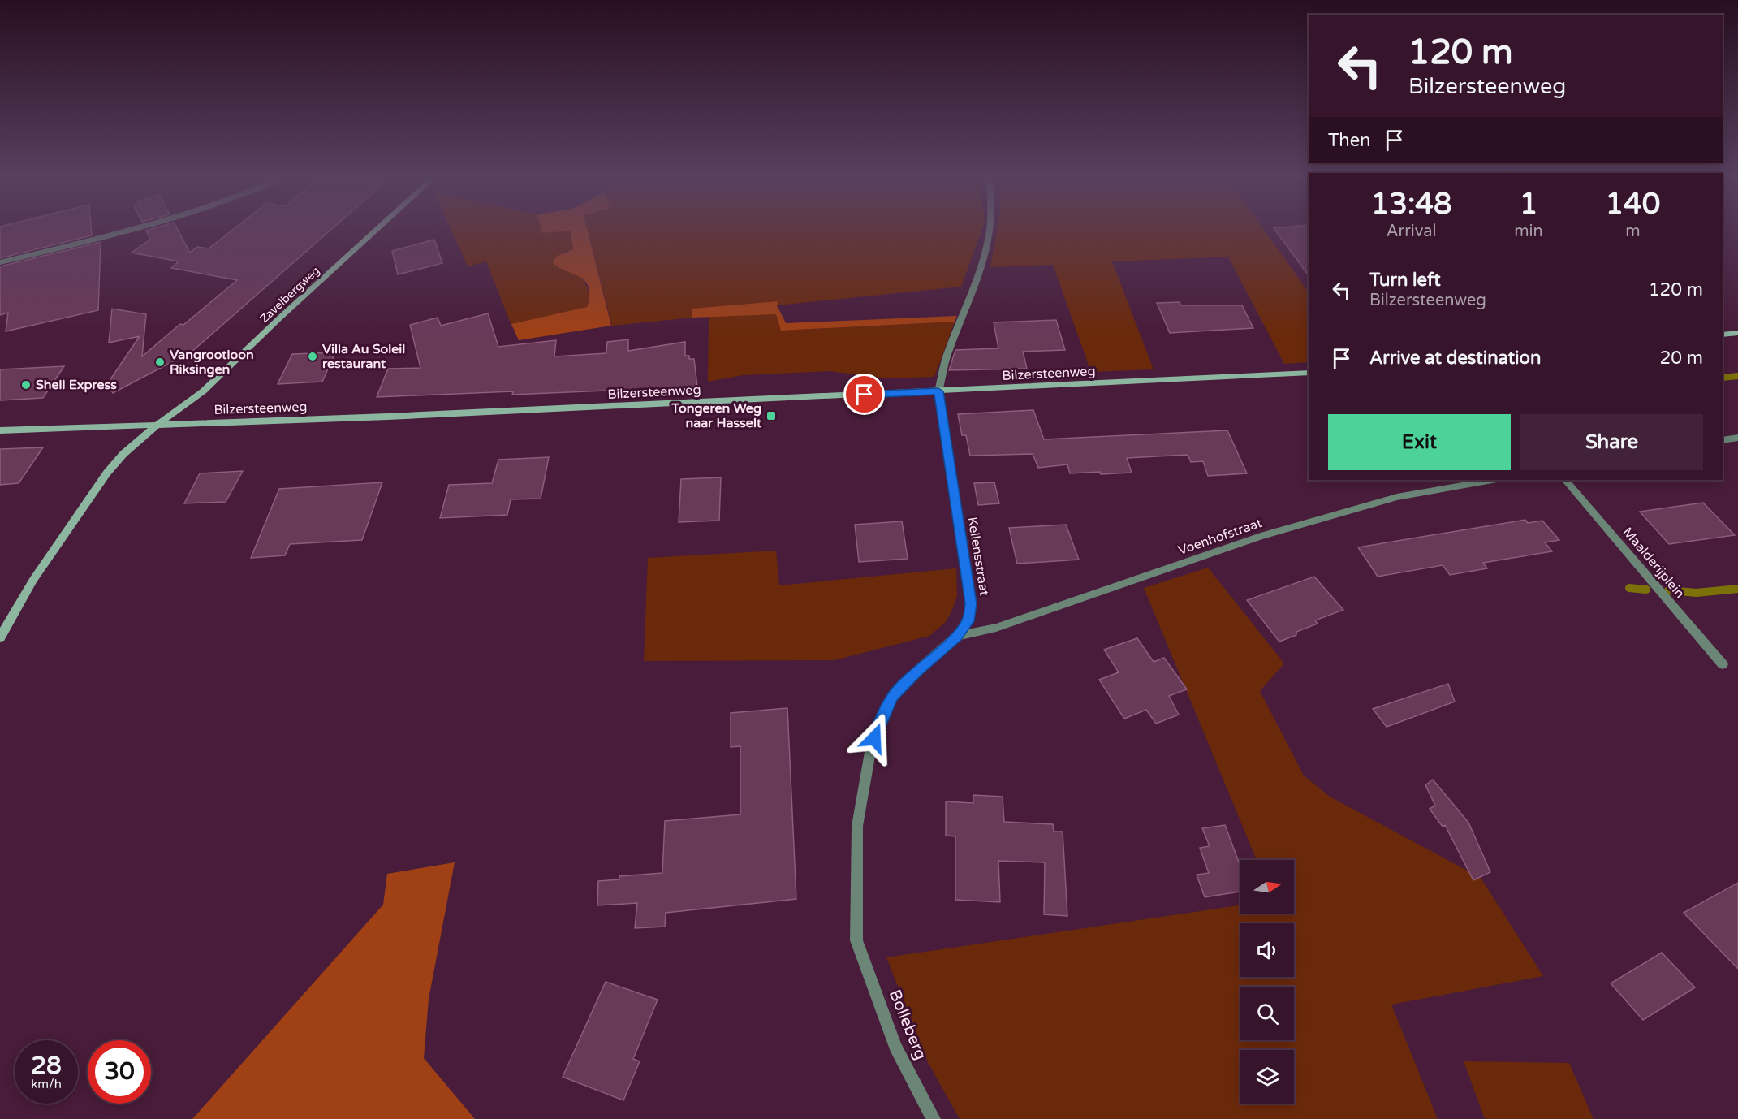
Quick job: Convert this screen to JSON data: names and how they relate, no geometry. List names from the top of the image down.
{
  "streets": {
    "main road": ["Zavelbergweg", "Bilzersteenweg"],
    "street": [
      "Voenhofstraat",
      "Kellensstraat",
      "Maalderijplein",
      "Bolleberg"
    ]
  },
  "crossings": [
    ["Zavelbergweg", "Bilzersteenweg"],
    ["Bilzersteenweg", "Kellensstraat"],
    ["Voenhofstraat", "Kellensstraat"],
    ["Kellensstraat", "Bolleberg"]
  ],
  "places": {
    "other": ["Villa Au Soleil restaurant", "Vangrootloon Riksingen", "Shell Express"],
    "transit": ["Tongeren Weg naar Hasselt"]
  },
  "north": "right",
  "page": {
    "turn": ["120 m", "Bilzersteenweg"],
    "then": "Then",
    "eta": [
      "13:48",
      "Arrival",
      "1",
      "min",
      "140",
      "m"
    ],
    "list": [
      {
        "name": "Turn left",
        "note": "Bilzersteenweg",
        "value": "120 m"
      },
      {
        "name": "Arrive at destination",
        "value": "20 m"
      }
    ],
    "buttons": ["Exit", "Share"],
    "speed": "28 km/h",
    "limit": "30"
  }
}
